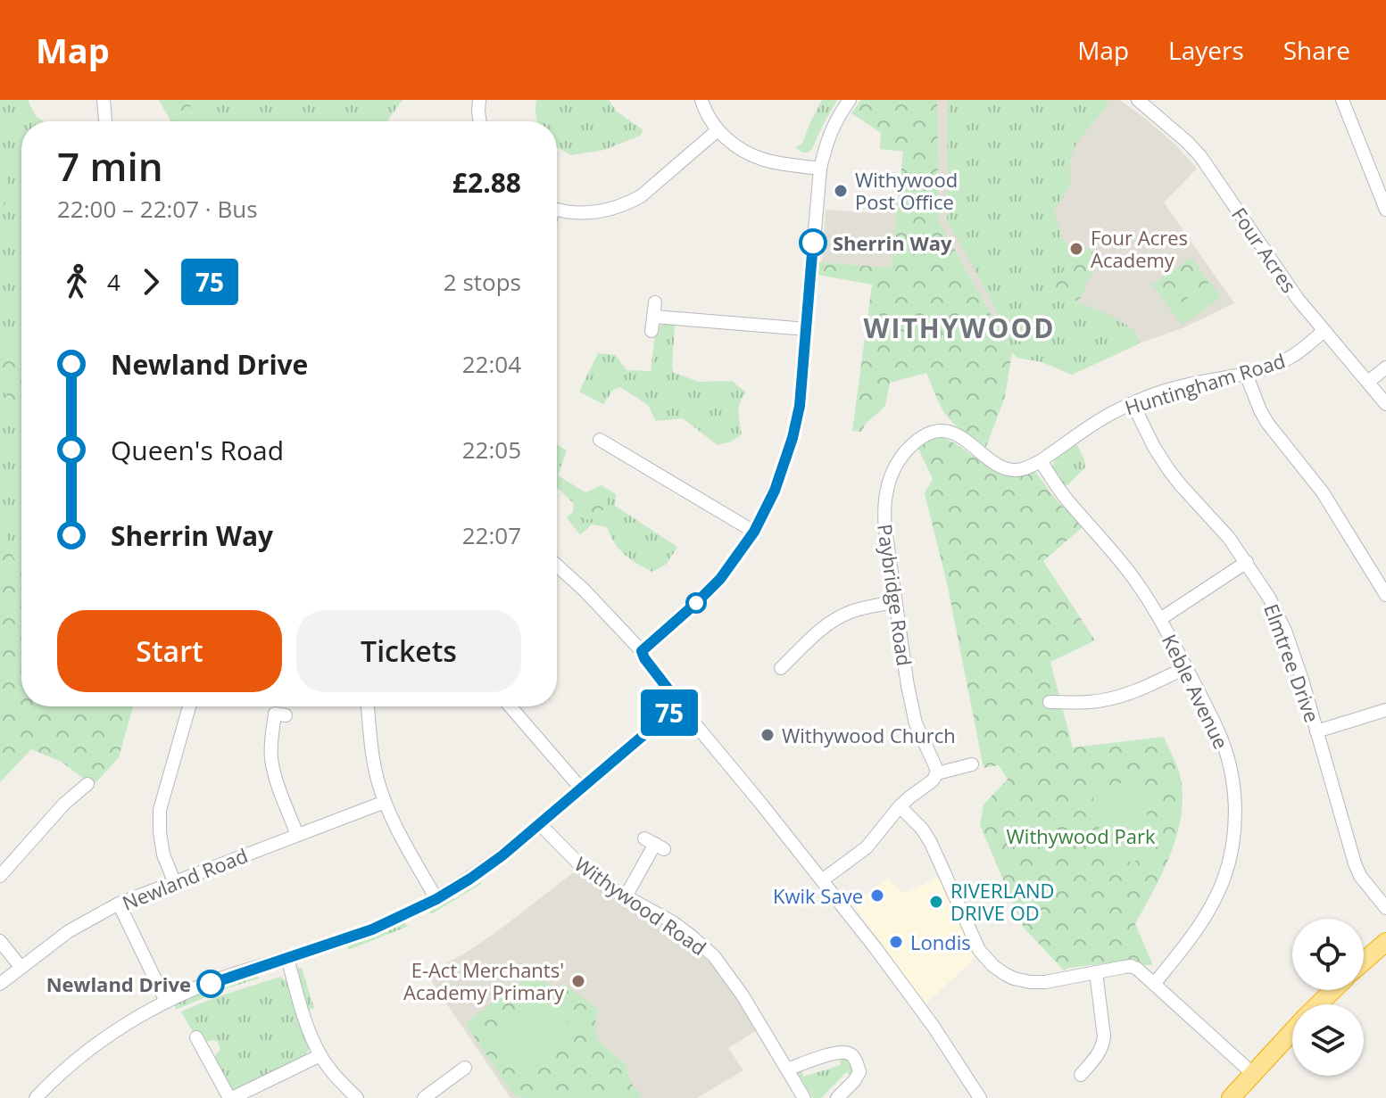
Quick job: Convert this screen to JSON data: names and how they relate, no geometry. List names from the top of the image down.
{
  "streets": {
    "street": [
      "Four Acres",
      "Huntingham Road",
      "Paybridge Road",
      "Elmtree Drive",
      "Keble Avenue",
      "Newland Road",
      "Withywood Road"
    ]
  },
  "crossings": [
    ["Four Acres", "Huntingham Road"],
    ["Huntingham Road", "Paybridge Road"],
    ["Huntingham Road", "Elmtree Drive"],
    ["Huntingham Road", "Keble Avenue"]
  ],
  "districts": ["WITHYWOOD"],
  "parks": ["Withywood Park"],
  "places": [
    "Withywood Post Office",
    "Sherrin Way",
    "Four Acres Academy",
    "Withywood Church",
    "Kwik Save",
    "RIVERLAND DRIVE OD",
    "Londis",
    "E-Act Merchants' Academy Primary",
    "Newland Drive"
  ],
  "lines": ["bus line 75"],
  "page": {
    "header": "Map",
    "nav": ["Map", "Layers", "Share"],
    "on_map": "75",
    "heading": ["7 min", "22:00 – 22:07 · Bus", "£2.88"],
    "legs": ["4", "75", "2 stops"],
    "list": [
      {
        "name": "Newland Drive",
        "value": "22:04"
      },
      {
        "name": "Queen's Road",
        "value": "22:05"
      },
      {
        "name": "Sherrin Way",
        "value": "22:07"
      }
    ],
    "buttons": ["Start", "Tickets"]
  }
}
